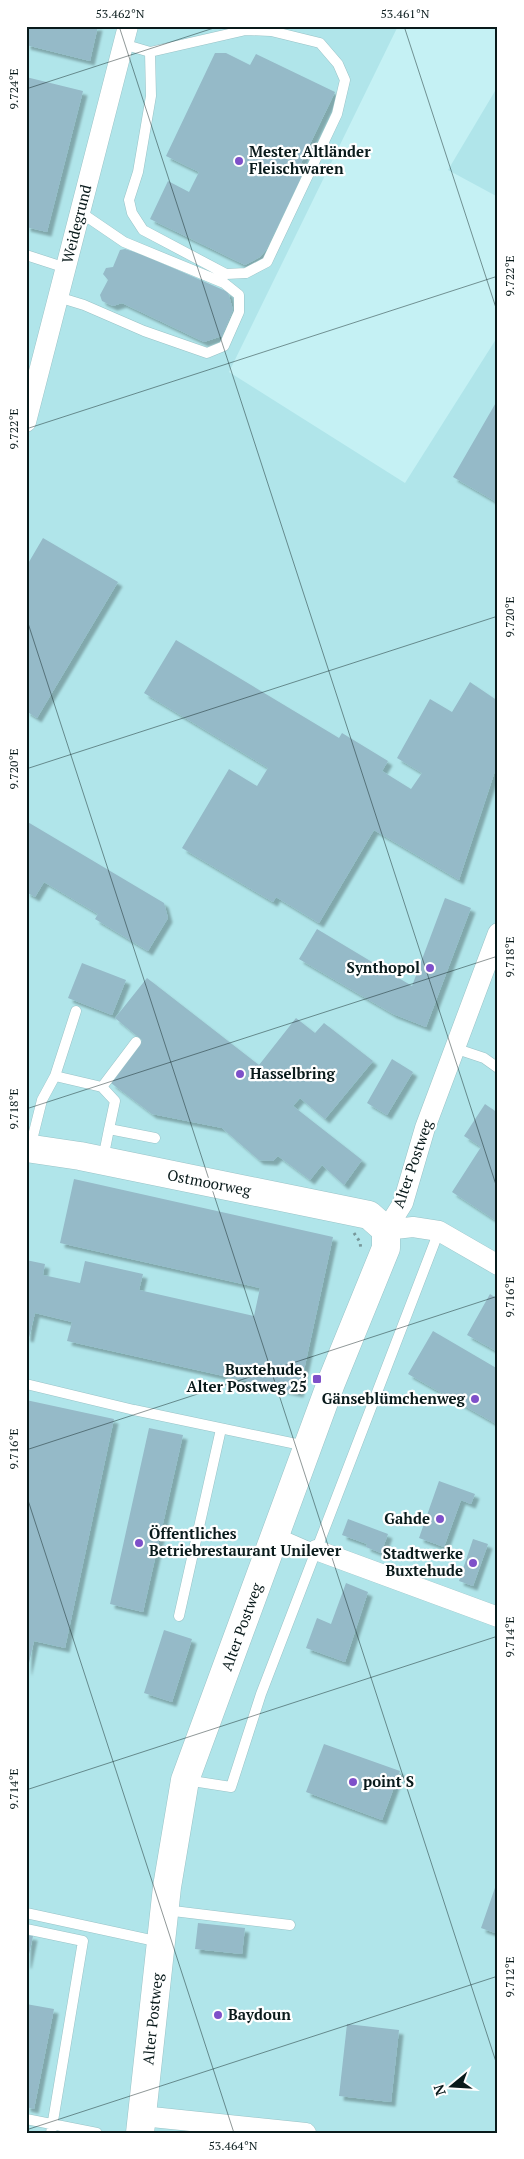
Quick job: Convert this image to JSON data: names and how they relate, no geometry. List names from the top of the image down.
{
  "streets": {
    "street": ["Weidegrund", "Alter Postweg", "Ostmoorweg"]
  },
  "crossings": [
    ["Alter Postweg", "Ostmoorweg"]
  ],
  "places": {
    "other": [
      "Mester Altländer Fleischwaren",
      "Synthopol",
      "Hasselbring",
      "Gänseblümchenweg",
      "Gahde",
      "Öffentliches Betriebrestaurant Unilever",
      "Stadtwerke Buxtehude",
      "point S",
      "Baydoun"
    ],
    "transit": ["Buxtehude, Alter Postweg 25"]
  },
  "north": "left",
  "coordinates": [
    "53.462°N",
    "53.461°N",
    "9.724°E",
    "9.722°E",
    "9.720°E",
    "9.718°E",
    "9.716°E",
    "9.714°E",
    "9.712°E",
    "53.464°N"
  ]
}
